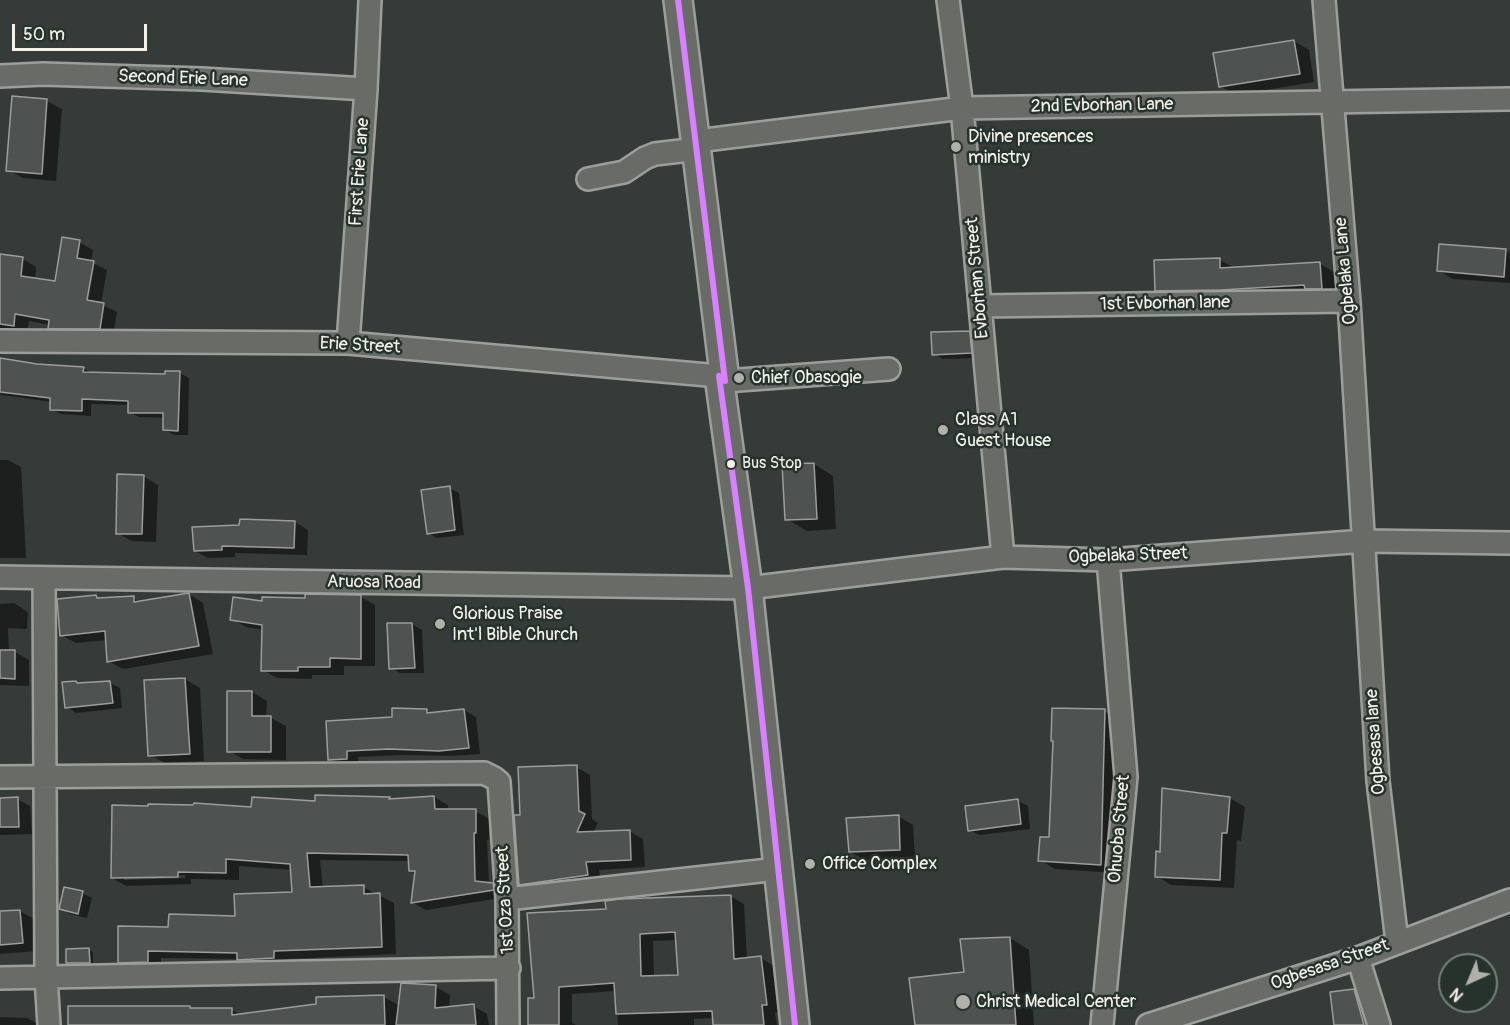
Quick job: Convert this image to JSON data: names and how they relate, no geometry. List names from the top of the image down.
{
  "streets": {
    "street": [
      "Second Erie Lane",
      "2nd Evborhan Lane",
      "First Erie Lane",
      "Ogbelaka Lane",
      "Evborhan Street",
      "1st Evborhan lane",
      "Erie Street",
      "Ogbelaka Street",
      "Aruosa Road",
      "Ogbesasa lane",
      "Ohuoba Street",
      "1st Oza Street",
      "Ogbesasa Street"
    ]
  },
  "crossings": [
    ["Second Erie Lane", "First Erie Lane"],
    ["2nd Evborhan Lane", "Ogbelaka Lane"],
    ["2nd Evborhan Lane", "Evborhan Street"],
    ["First Erie Lane", "Erie Street"],
    ["Ogbelaka Lane", "1st Evborhan lane"],
    ["Ogbelaka Lane", "Ogbelaka Street"],
    ["Ogbelaka Lane", "Ogbesasa lane"],
    ["Evborhan Street", "1st Evborhan lane"],
    ["Evborhan Street", "Ogbelaka Street"],
    ["Ogbelaka Street", "Aruosa Road"],
    ["Ogbelaka Street", "Ogbesasa lane"],
    ["Ogbelaka Street", "Ohuoba Street"],
    ["Ogbesasa lane", "Ogbesasa Street"]
  ],
  "places": [
    "Divine presences ministry",
    "Chief Obasogie",
    "Class A1 Guest House",
    "Bus Stop",
    "Glorious Praise Int'l Bible Church",
    "Office Complex",
    "Christ Medical Center"
  ],
  "scale_bar": "50 m",
  "north": "bottom left"
}
